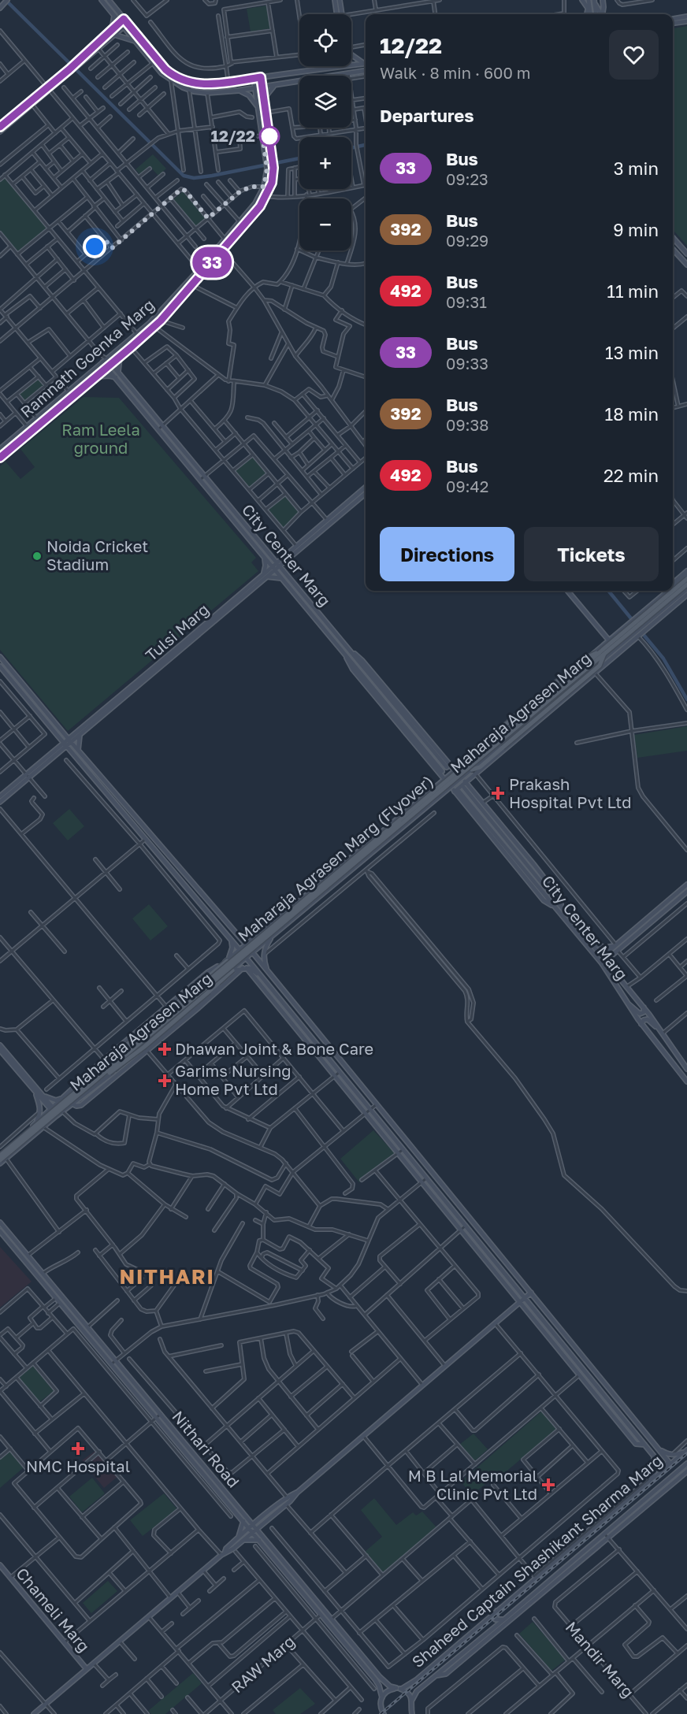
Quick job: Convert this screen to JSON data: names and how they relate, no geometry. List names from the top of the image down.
{
  "streets": {
    "main road": ["Maharaja Agrasen Marg (Flyover)"],
    "street": [
      "Ramnath Goenka Marg",
      "City Center Marg",
      "Tulsi Marg",
      "Maharaja Agrasen Marg",
      "Nithari Road",
      "Shaheed Captain Shashikant Sharma Marg",
      "Chameli Marg",
      "Mandir Marg",
      "RAW Marg"
    ]
  },
  "crossings": [
    ["Ramnath Goenka Marg", "City Center Marg"],
    ["City Center Marg", "Tulsi Marg"],
    ["City Center Marg", "Maharaja Agrasen Marg"],
    ["Maharaja Agrasen Marg", "Maharaja Agrasen Marg (Flyover)"],
    ["Nithari Road", "RAW Marg"]
  ],
  "districts": ["NITHARI"],
  "parks": ["Ram Leela ground"],
  "places": {
    "other": ["12/22", "Noida Cricket Stadium"],
    "health": [
      "Prakash Hospital Pvt Ltd",
      "Dhawan Joint & Bone Care",
      "Garims Nursing Home Pvt Ltd",
      "NMC Hospital",
      "M B Lal Memorial Clinic Pvt Ltd"
    ]
  },
  "lines": ["bus line 33"],
  "page": {
    "on_map": "33",
    "map_buttons": ["+", "−"],
    "heading": [
      ["12/22", "Walk · 8 min · 600 m"],
      "Departures"
    ],
    "list": [
      {
        "mark": "33",
        "name": "Bus",
        "note": "09:23",
        "value": "3 min"
      },
      {
        "mark": "392",
        "name": "Bus",
        "note": "09:29",
        "value": "9 min"
      },
      {
        "mark": "492",
        "name": "Bus",
        "note": "09:31",
        "value": "11 min"
      },
      {
        "mark": "33",
        "name": "Bus",
        "note": "09:33",
        "value": "13 min"
      },
      {
        "mark": "392",
        "name": "Bus",
        "note": "09:38",
        "value": "18 min"
      },
      {
        "mark": "492",
        "name": "Bus",
        "note": "09:42",
        "value": "22 min"
      }
    ],
    "buttons": ["Directions", "Tickets"]
  }
}
